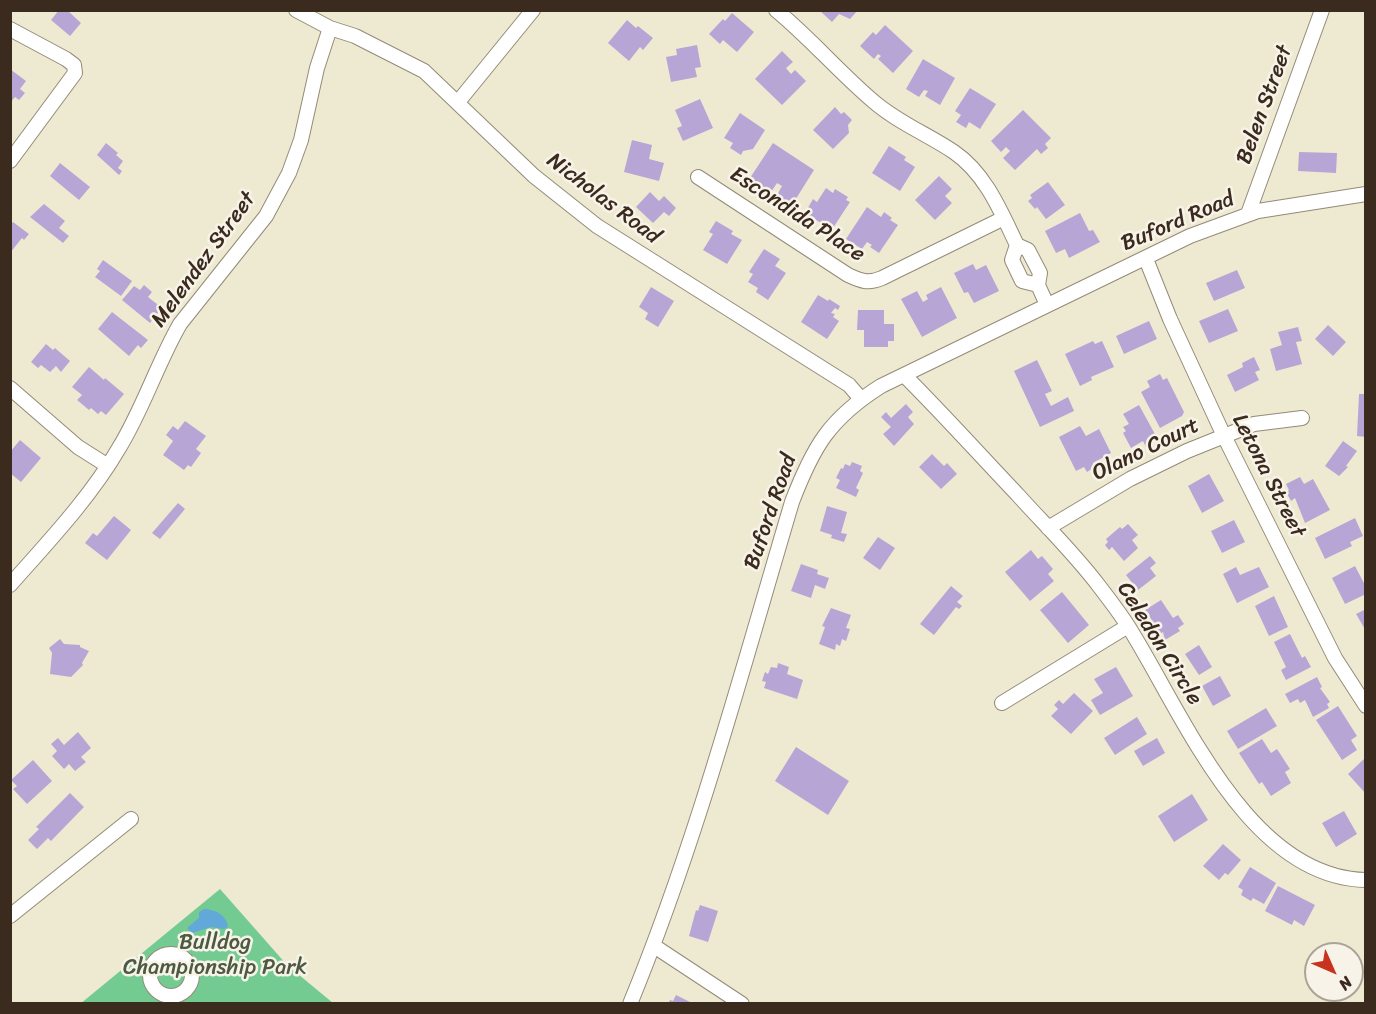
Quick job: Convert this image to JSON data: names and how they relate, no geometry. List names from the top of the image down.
{
  "streets": {
    "street": [
      "Belen Street",
      "Nicholas Road",
      "Escondida Place",
      "Buford Road",
      "Melendez Street",
      "Olano Court",
      "Letona Street",
      "Celedon Circle"
    ]
  },
  "crossings": [
    ["Belen Street", "Buford Road"],
    ["Nicholas Road", "Buford Road"],
    ["Nicholas Road", "Melendez Street"],
    ["Buford Road", "Letona Street"],
    ["Buford Road", "Celedon Circle"],
    ["Olano Court", "Letona Street"],
    ["Olano Court", "Celedon Circle"]
  ],
  "parks": ["Bulldog Championship Park"],
  "north": "bottom right"
}
